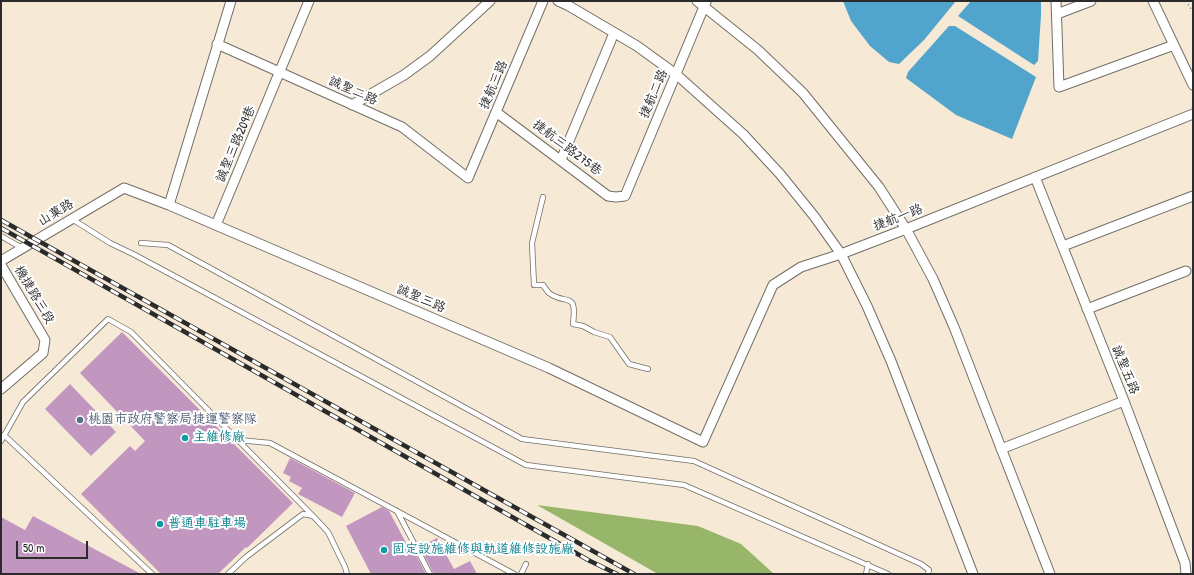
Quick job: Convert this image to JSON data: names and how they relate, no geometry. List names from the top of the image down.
{
  "streets": {
    "street": [
      "捷航三路",
      "誠聖二路",
      "捷航二路",
      "誠聖三路209巷",
      "捷航三路275巷",
      "山菓路",
      "捷航一路",
      "機捷路三段",
      "誠聖三路",
      "誠聖五路"
    ]
  },
  "crossings": [
    ["捷航三路", "誠聖二路"],
    ["捷航三路", "捷航三路275巷"],
    ["誠聖二路", "誠聖三路209巷"],
    ["捷航二路", "捷航三路275巷"],
    ["誠聖三路209巷", "誠聖三路"],
    ["山菓路", "誠聖三路"],
    ["捷航一路", "誠聖三路"],
    ["捷航一路", "誠聖五路"]
  ],
  "places": [
    "桃園市政府警察局捷運警察隊",
    "主維修廠",
    "普通車駐車場",
    "固定設施維修與軌道維修設施廠"
  ],
  "scale_bar": "50 m"
}
